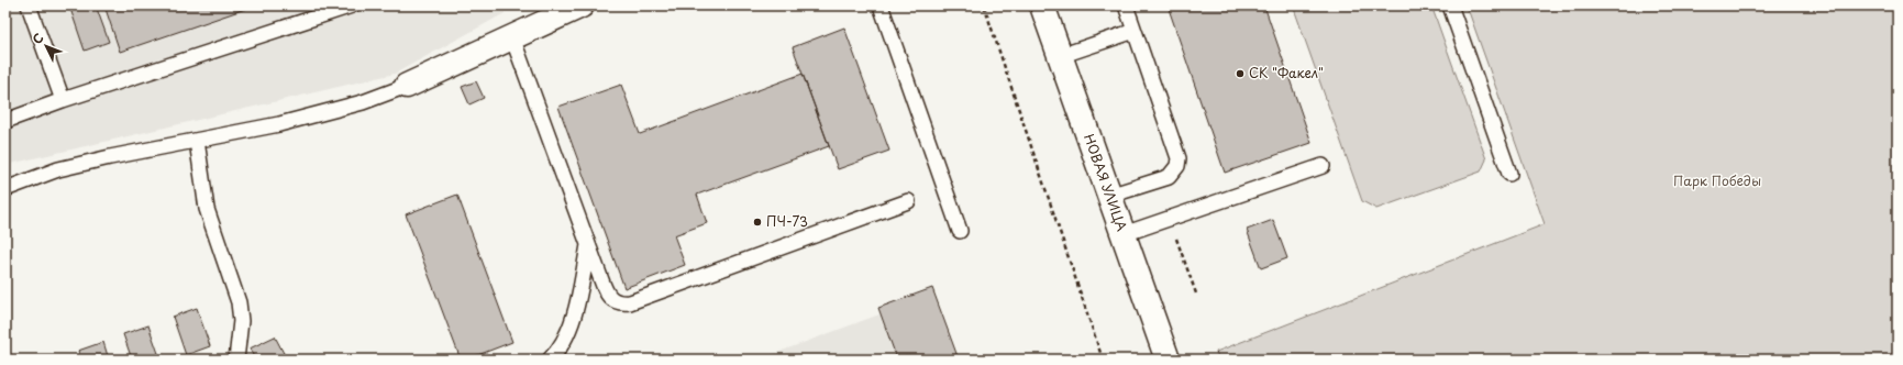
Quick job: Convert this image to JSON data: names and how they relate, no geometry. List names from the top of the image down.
{
  "streets": {
    "street": ["НОВАЯ УЛИЦА"]
  },
  "parks": ["Парк Победы"],
  "places": ["СК \"Факел\"", "ПЧ-73"],
  "north": "top left"
}
